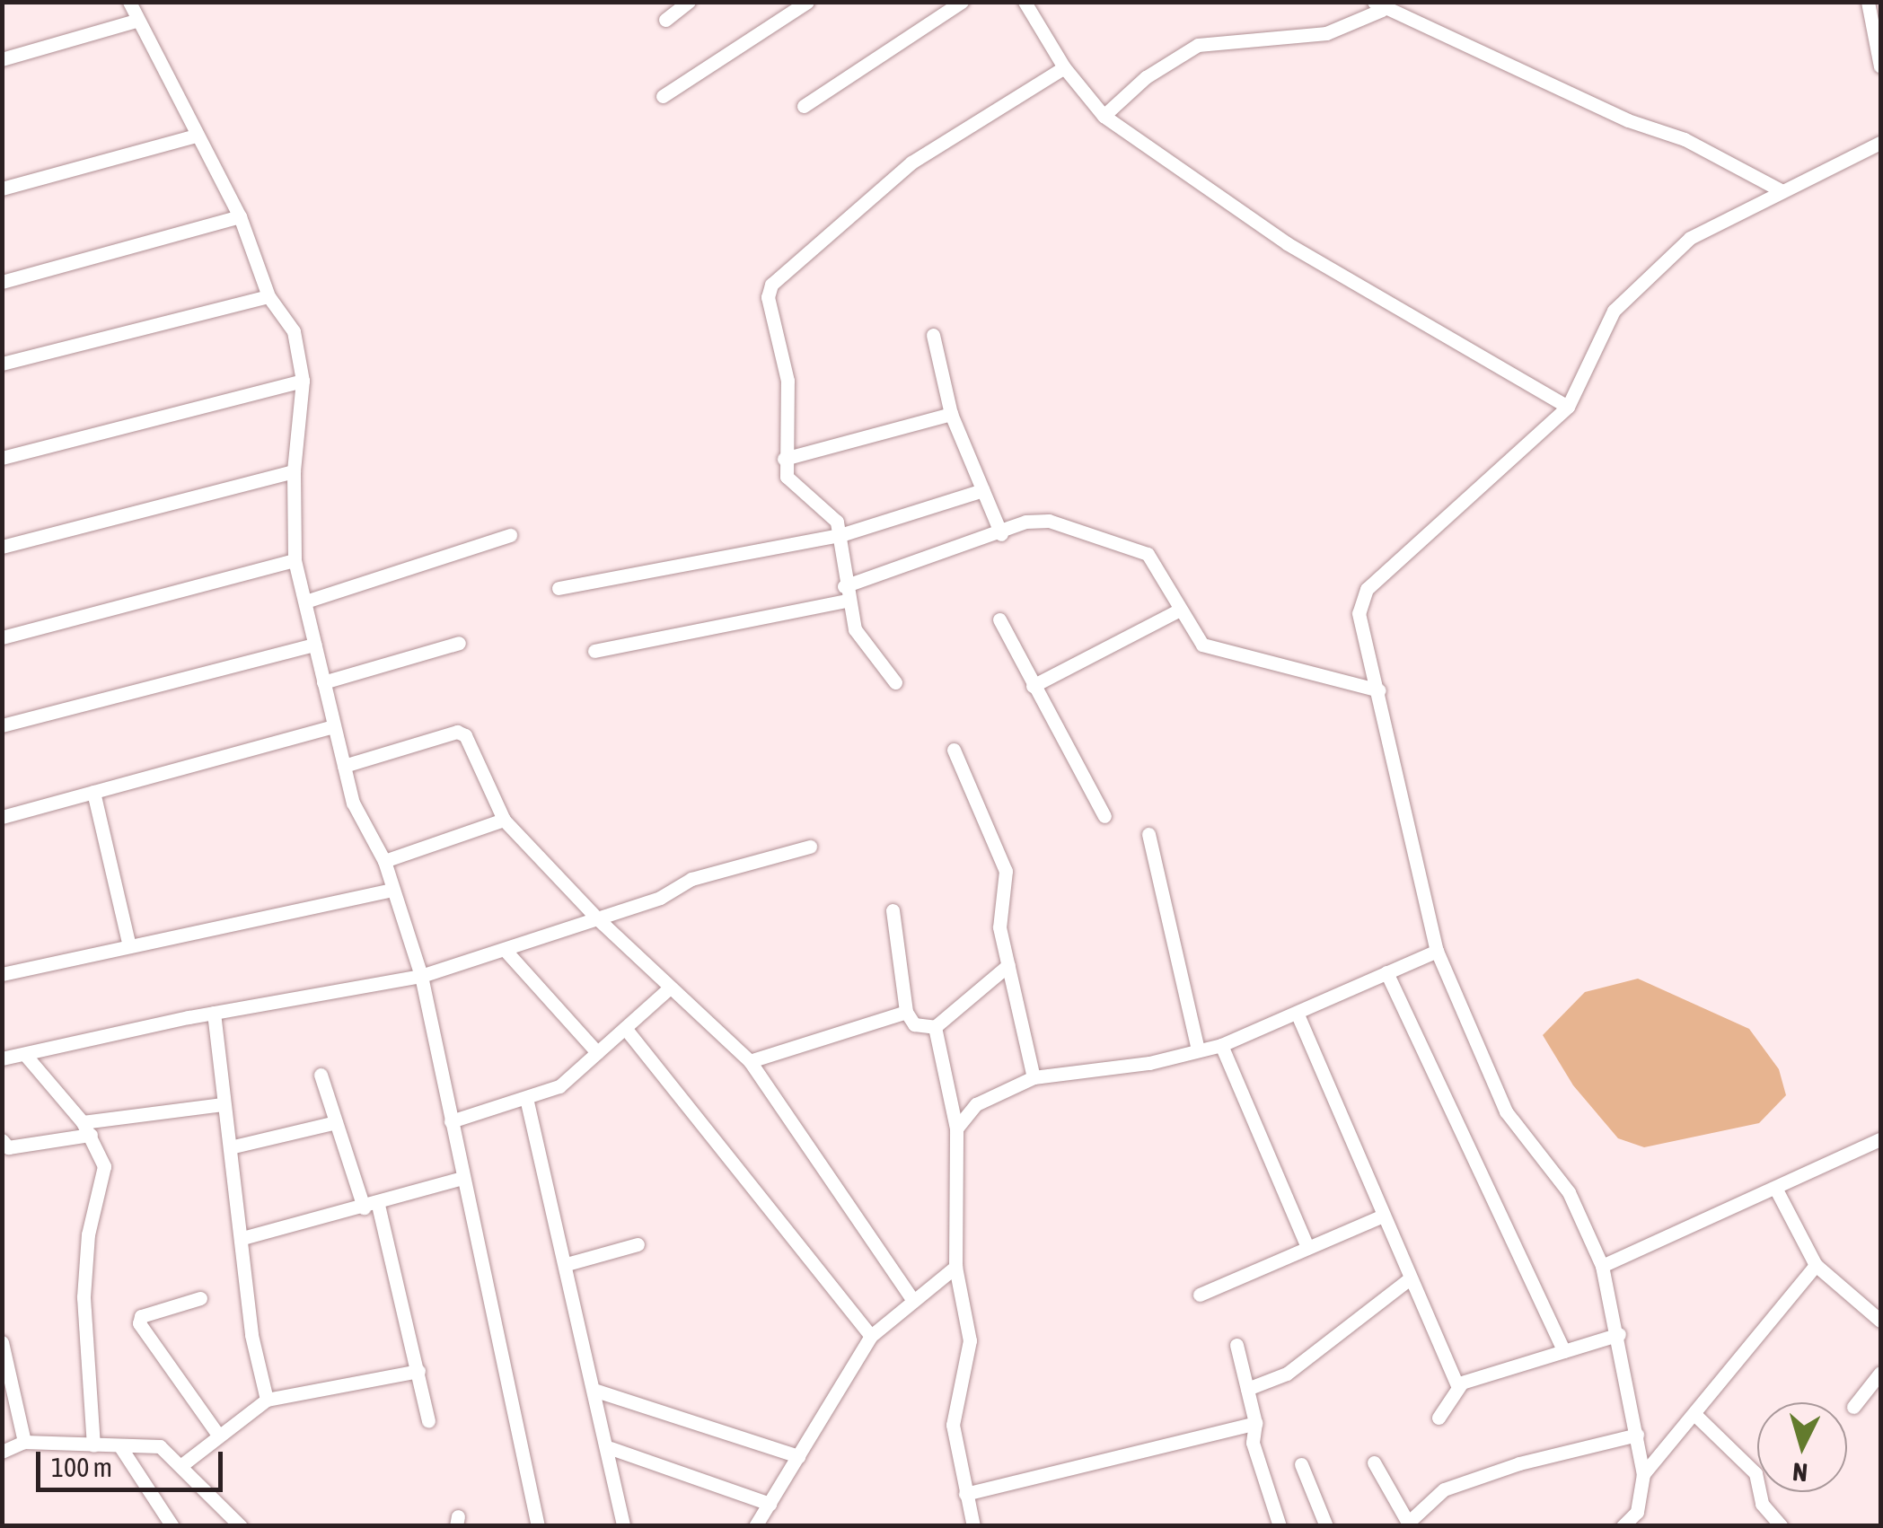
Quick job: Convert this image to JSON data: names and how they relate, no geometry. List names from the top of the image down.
{
  "scale_bar": "100 m",
  "north": "bottom"
}
